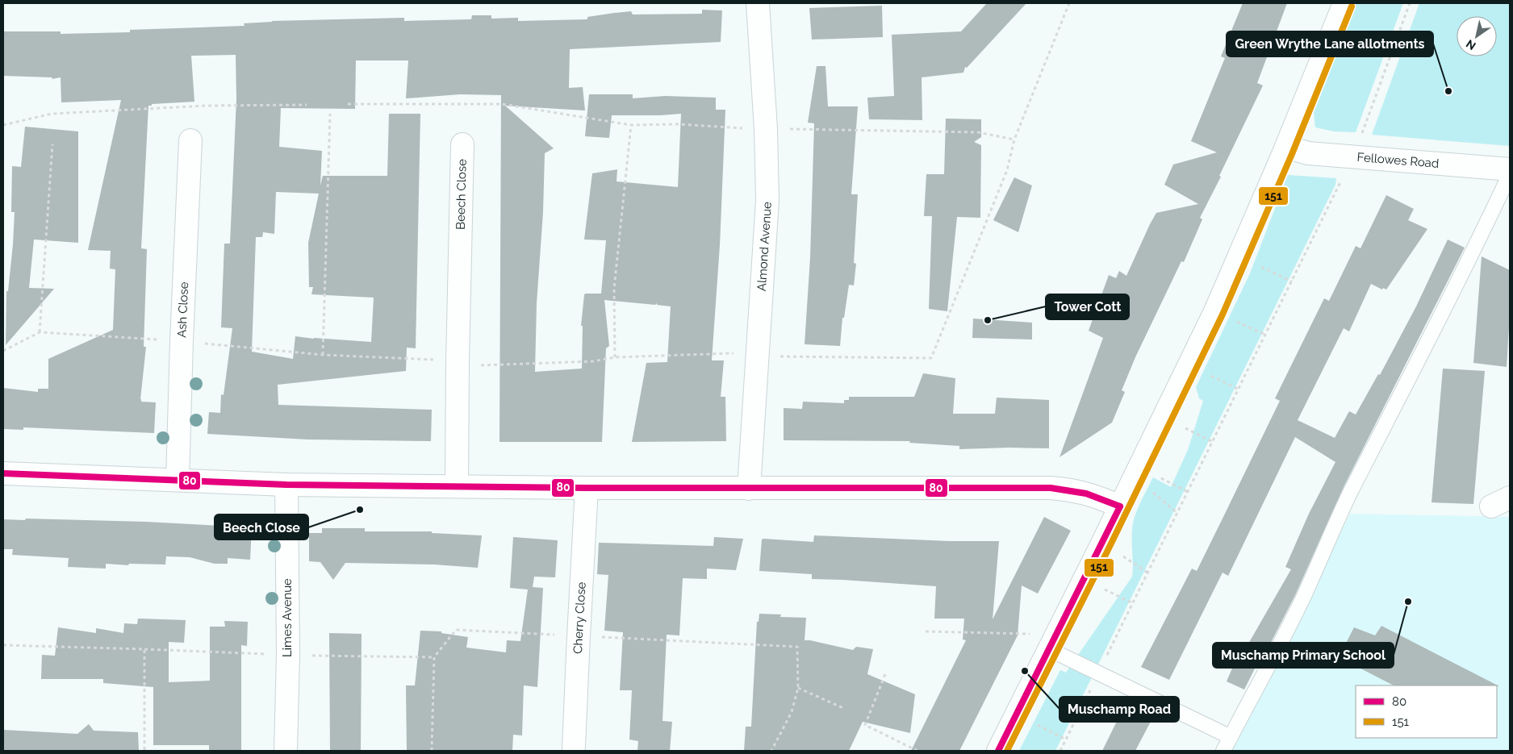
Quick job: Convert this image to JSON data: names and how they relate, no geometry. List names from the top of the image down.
{
  "streets": {
    "street": [
      "Fellowes Road",
      "Beech Close",
      "Almond Avenue",
      "Ash Close",
      "Limes Avenue",
      "Cherry Close"
    ]
  },
  "places": [
    "Green Wrythe Lane allotments",
    "Tower Cott",
    "Beech Close",
    "Muschamp Primary School",
    "Muschamp Road"
  ],
  "lines": ["transit line 151", "transit line 80"],
  "legend": ["80", "151"],
  "north": "bottom left"
}
